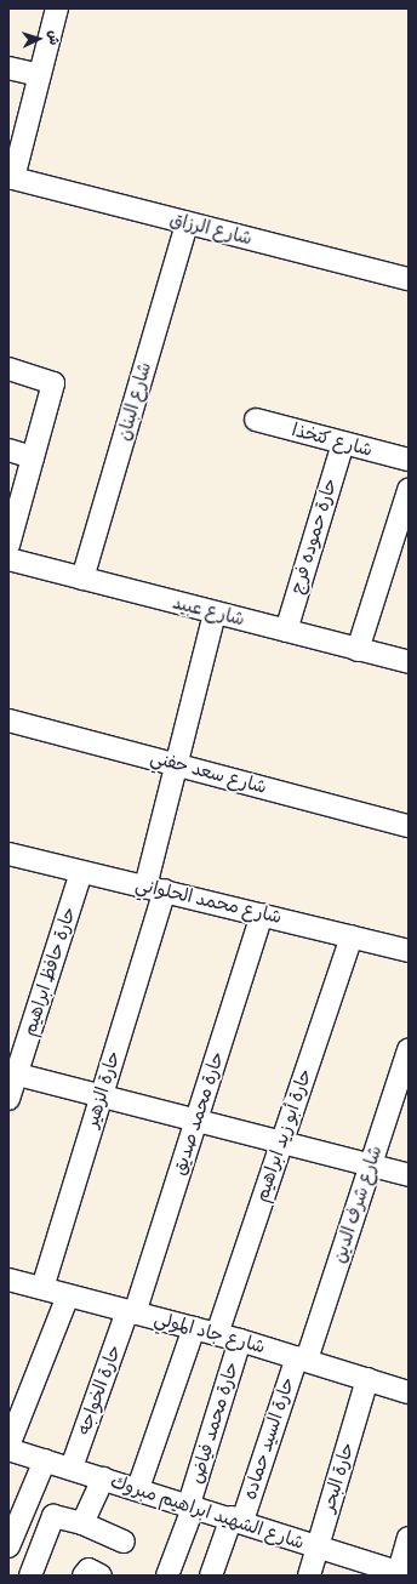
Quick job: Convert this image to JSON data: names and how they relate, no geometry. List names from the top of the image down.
{
  "streets": {
    "street": [
      "شارع الرزاق",
      "شارع البنان",
      "شارع كتخذا",
      "حارة حموده فرج",
      "شارع عبيد",
      "شارع سعد حفني",
      "شارع محمد الحلواني",
      "حارة حافظ ابراهيم",
      "حارة الزهير",
      "حارة محمد صديق",
      "حارة أبو زيد ابراهيم",
      "شارع شرف الدين",
      "شارع جاد المولي",
      "حارة الخواجه",
      "حارة محمد فياض",
      "حارة السيد حماده",
      "حارة البحر",
      "شارع الشهيد ابراهيم مبروك"
    ]
  },
  "crossings": [
    ["شارع الرزاق", "شارع البنان"],
    ["شارع البنان", "شارع عبيد"],
    ["شارع كتخذا", "حارة حموده فرج"],
    ["حارة حموده فرج", "شارع عبيد"],
    ["شارع عبيد", "حارة الزهير"],
    ["شارع سعد حفني", "حارة الزهير"],
    ["شارع محمد الحلواني", "حارة حافظ ابراهيم"],
    ["شارع محمد الحلواني", "حارة الزهير"],
    ["شارع محمد الحلواني", "حارة محمد صديق"],
    ["شارع محمد الحلواني", "حارة أبو زيد ابراهيم"],
    ["حارة الزهير", "شارع جاد المولي"],
    ["حارة محمد صديق", "شارع جاد المولي"],
    ["حارة محمد صديق", "حارة الخواجه"],
    ["حارة أبو زيد ابراهيم", "شارع جاد المولي"],
    ["شارع شرف الدين", "شارع جاد المولي"],
    ["شارع شرف الدين", "حارة السيد حماده"],
    ["شارع جاد المولي", "حارة الخواجه"],
    ["شارع جاد المولي", "حارة محمد فياض"],
    ["شارع جاد المولي", "حارة السيد حماده"],
    ["شارع جاد المولي", "حارة البحر"],
    ["حارة الخواجه", "شارع الشهيد ابراهيم مبروك"],
    ["حارة محمد فياض", "شارع الشهيد ابراهيم مبروك"],
    ["حارة السيد حماده", "شارع الشهيد ابراهيم مبروك"],
    ["حارة البحر", "شارع الشهيد ابراهيم مبروك"]
  ],
  "north": "right"
}
